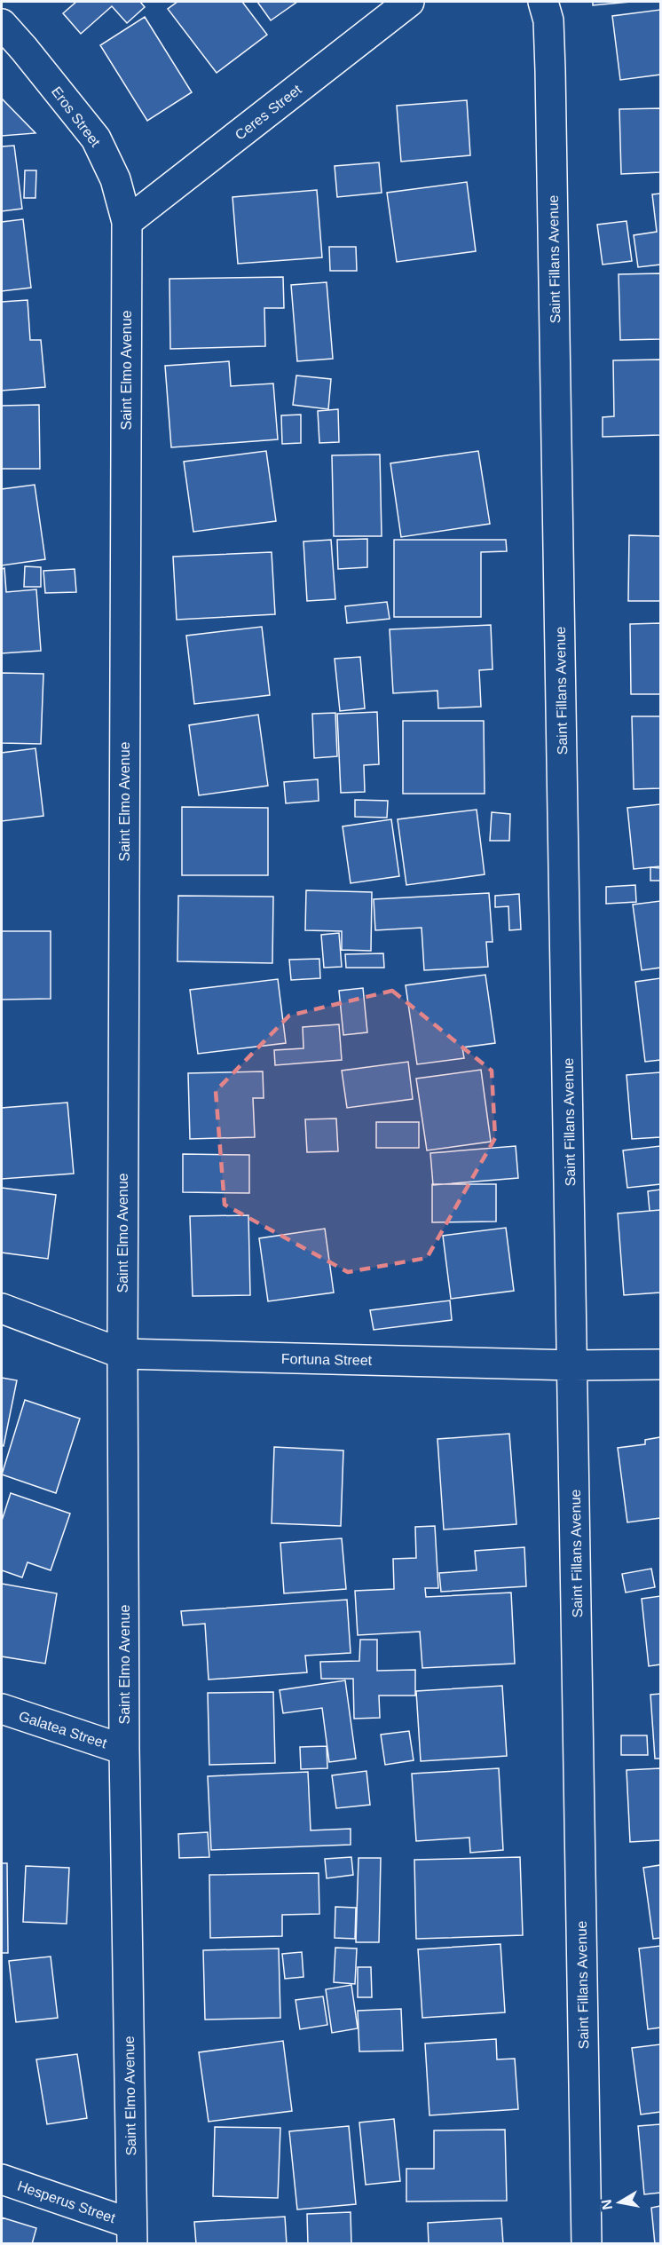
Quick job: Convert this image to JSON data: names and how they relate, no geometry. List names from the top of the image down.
{
  "streets": {
    "street": [
      "Ceres Street",
      "Eros Street",
      "Saint Fillans Avenue",
      "Saint Elmo Avenue",
      "Fortuna Street",
      "Galatea Street",
      "Hesperus Street"
    ]
  },
  "crossings": [
    ["Ceres Street", "Eros Street"],
    ["Ceres Street", "Saint Elmo Avenue"],
    ["Eros Street", "Saint Elmo Avenue"],
    ["Saint Fillans Avenue", "Fortuna Street"],
    ["Saint Elmo Avenue", "Fortuna Street"],
    ["Saint Elmo Avenue", "Galatea Street"],
    ["Saint Elmo Avenue", "Hesperus Street"]
  ],
  "north": "left"
}
